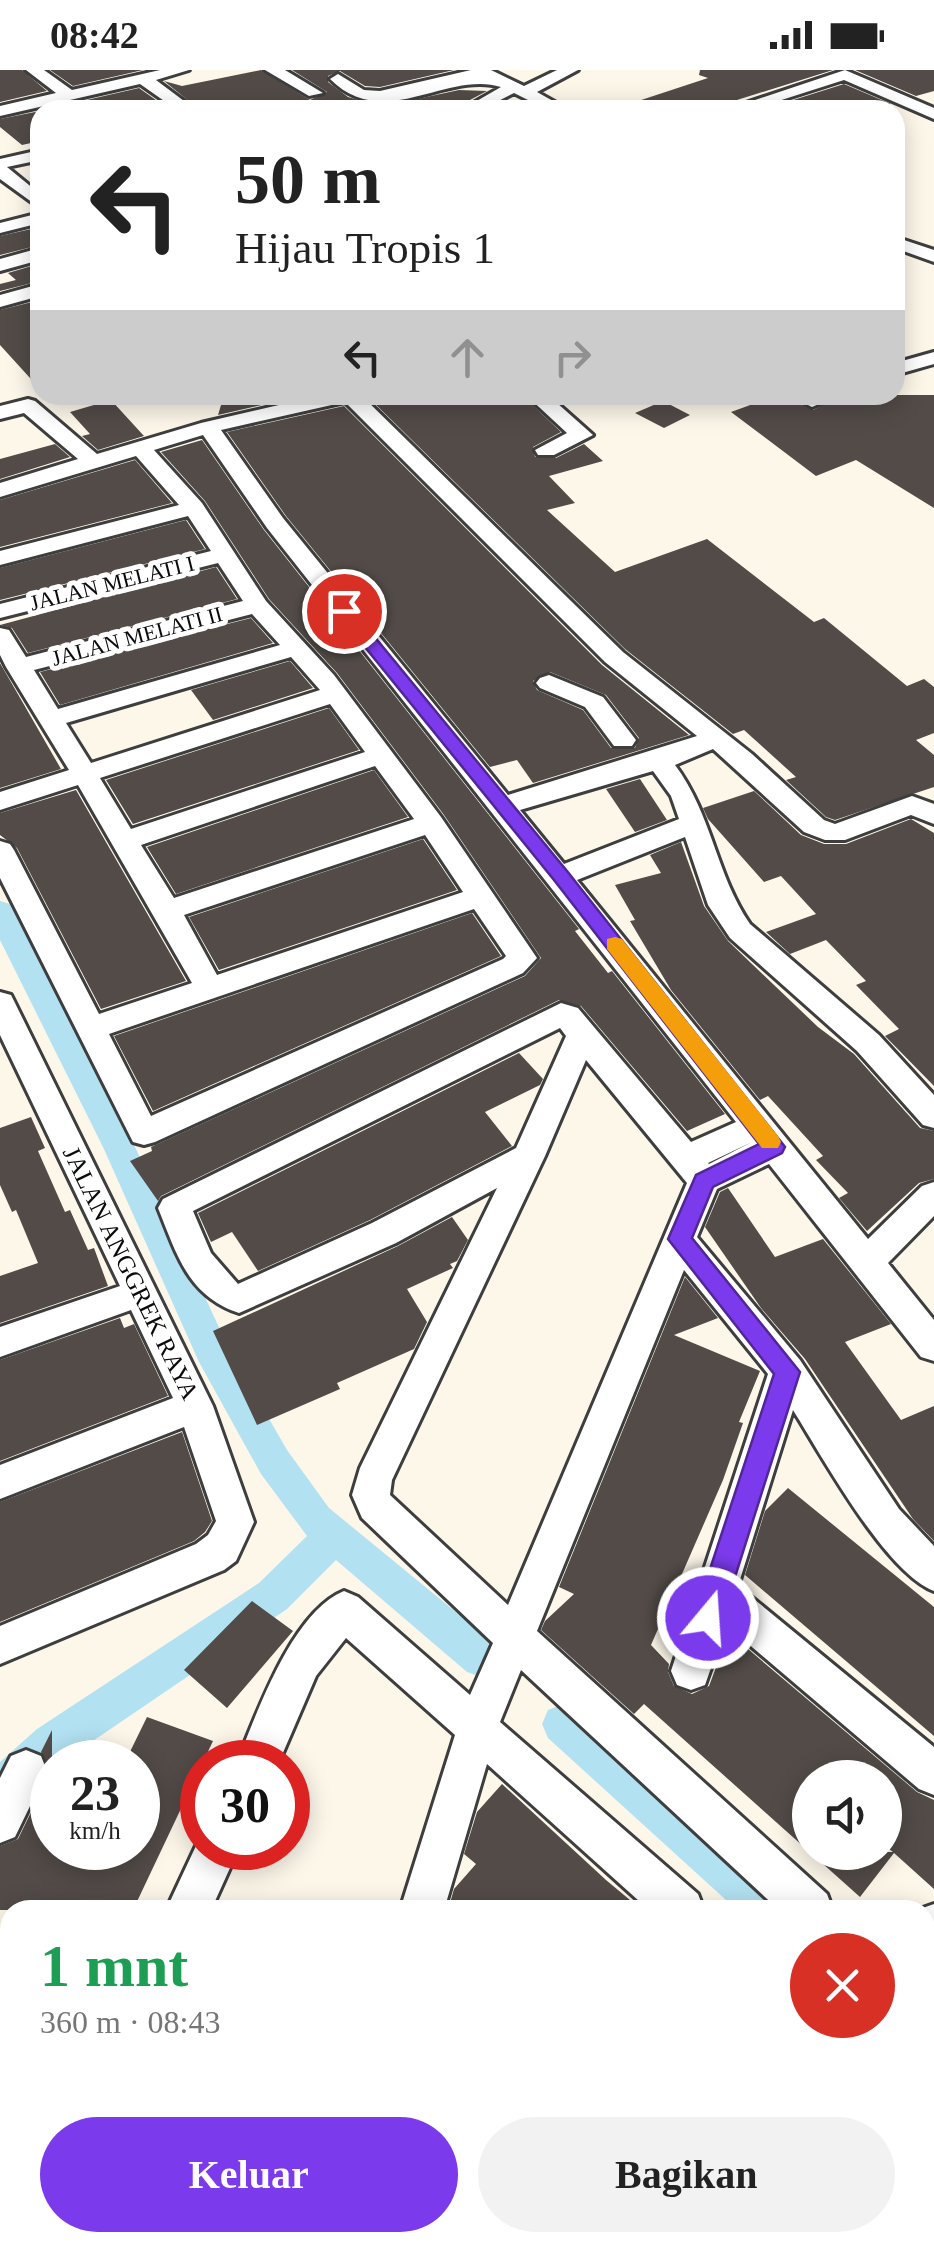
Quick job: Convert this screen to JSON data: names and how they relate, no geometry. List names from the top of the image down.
{
  "streets": {
    "street": ["JALAN MELATI I", "JALAN MELATI II", "JALAN ANGGREK RAYA"]
  },
  "page": {
    "status": "08:42",
    "turn": ["50 m", "Hijau Tropis 1"],
    "speed": "23 km/h",
    "limit": "30",
    "heading": ["1 mnt", "360 m · 08:43"],
    "buttons": ["Keluar", "Bagikan"]
  }
}
